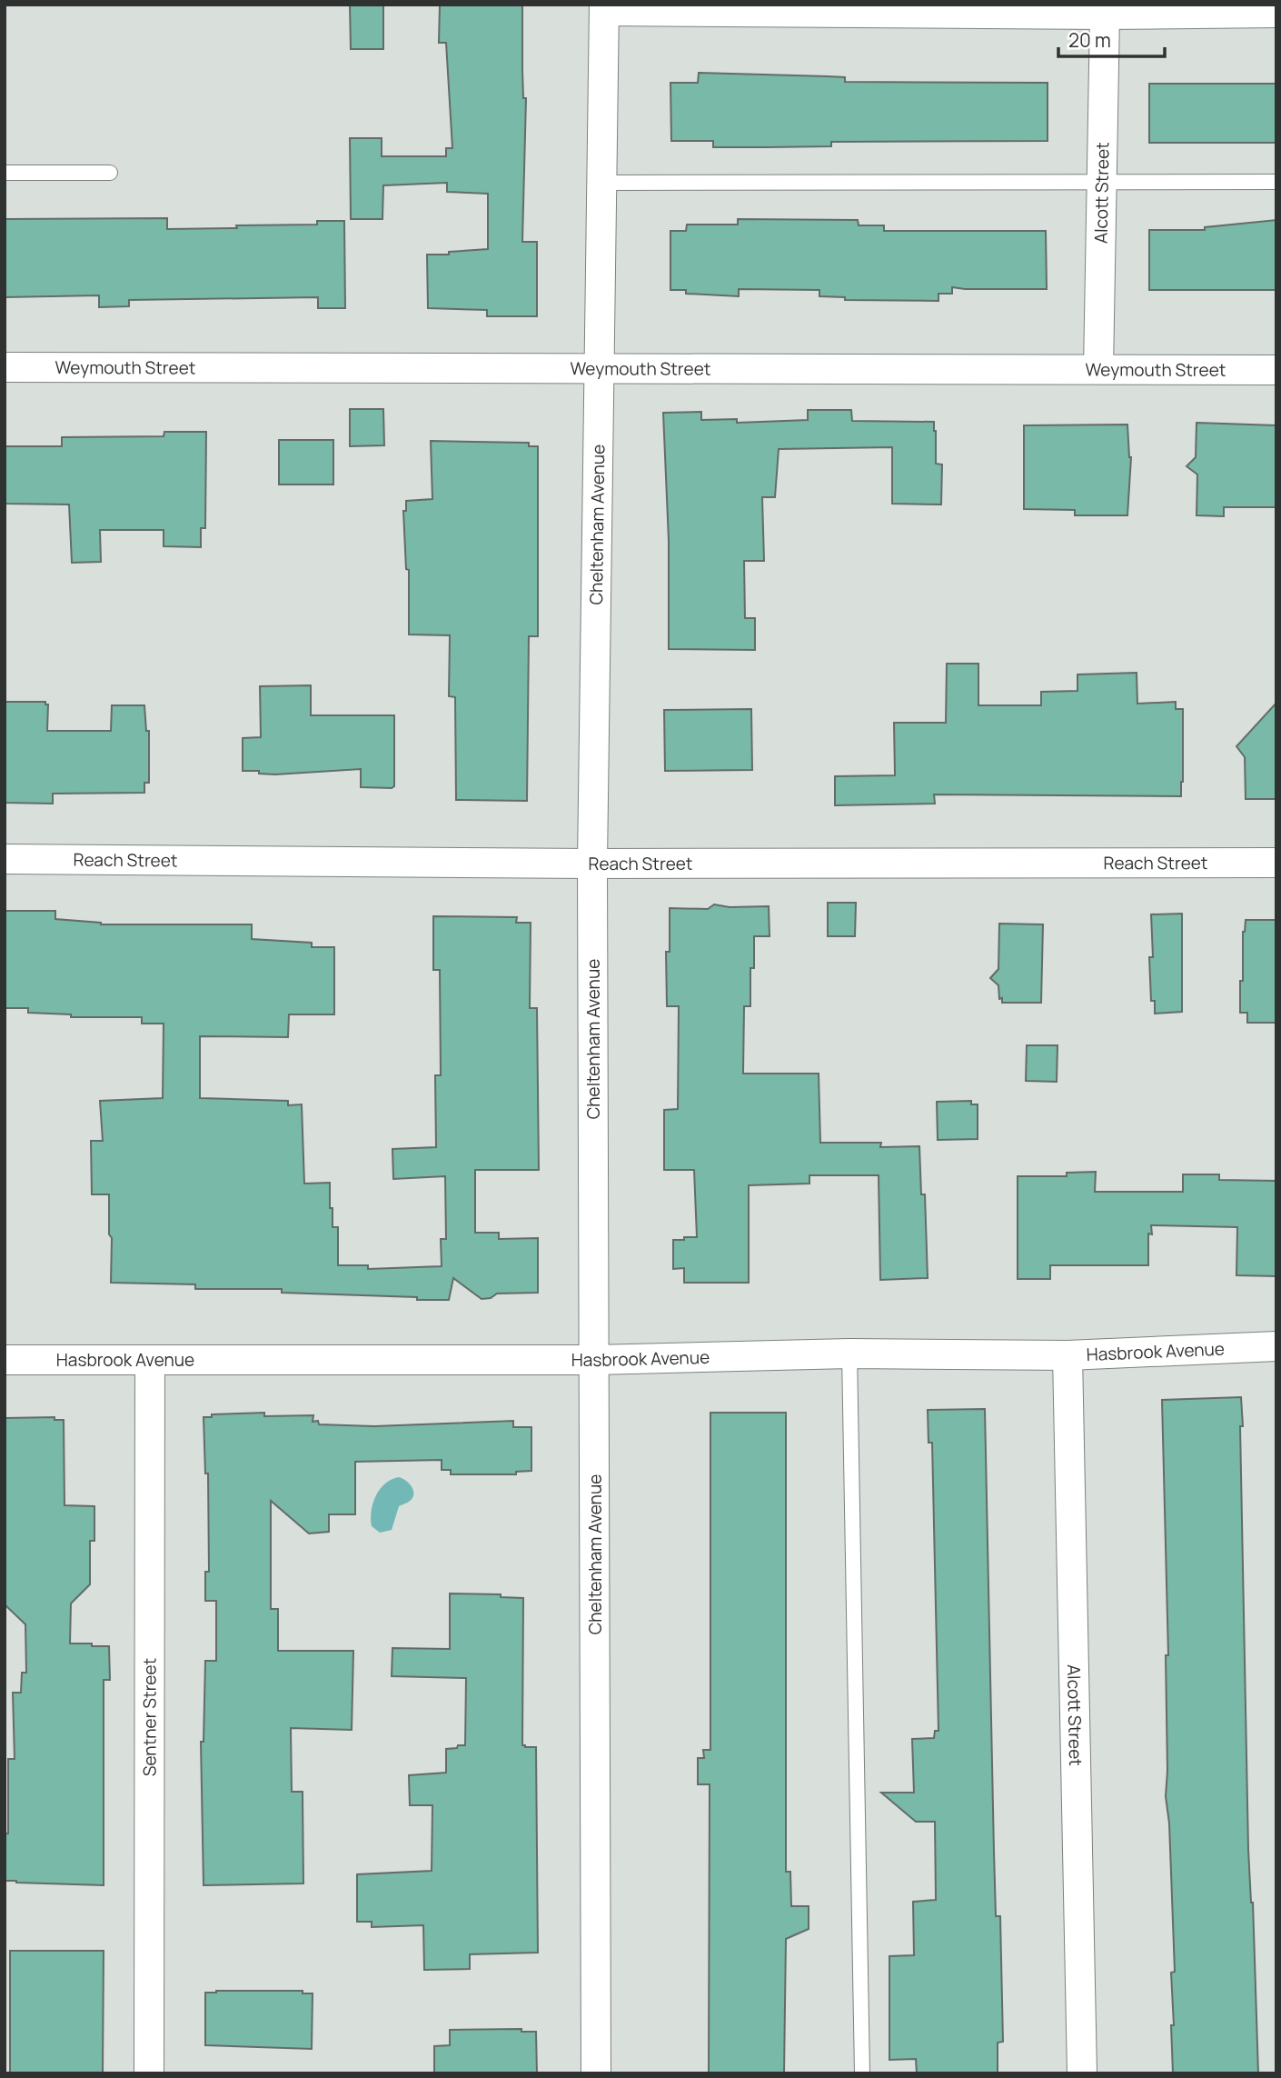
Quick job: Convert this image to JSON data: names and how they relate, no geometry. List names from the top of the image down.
{
  "streets": {
    "street": [
      "Alcott Street",
      "Weymouth Street",
      "Cheltenham Avenue",
      "Reach Street",
      "Hasbrook Avenue",
      "Sentner Street"
    ]
  },
  "crossings": [
    ["Alcott Street", "Weymouth Street"],
    ["Alcott Street", "Hasbrook Avenue"],
    ["Weymouth Street", "Cheltenham Avenue"],
    ["Cheltenham Avenue", "Reach Street"],
    ["Cheltenham Avenue", "Hasbrook Avenue"],
    ["Hasbrook Avenue", "Sentner Street"]
  ],
  "scale_bar": "20 m"
}
